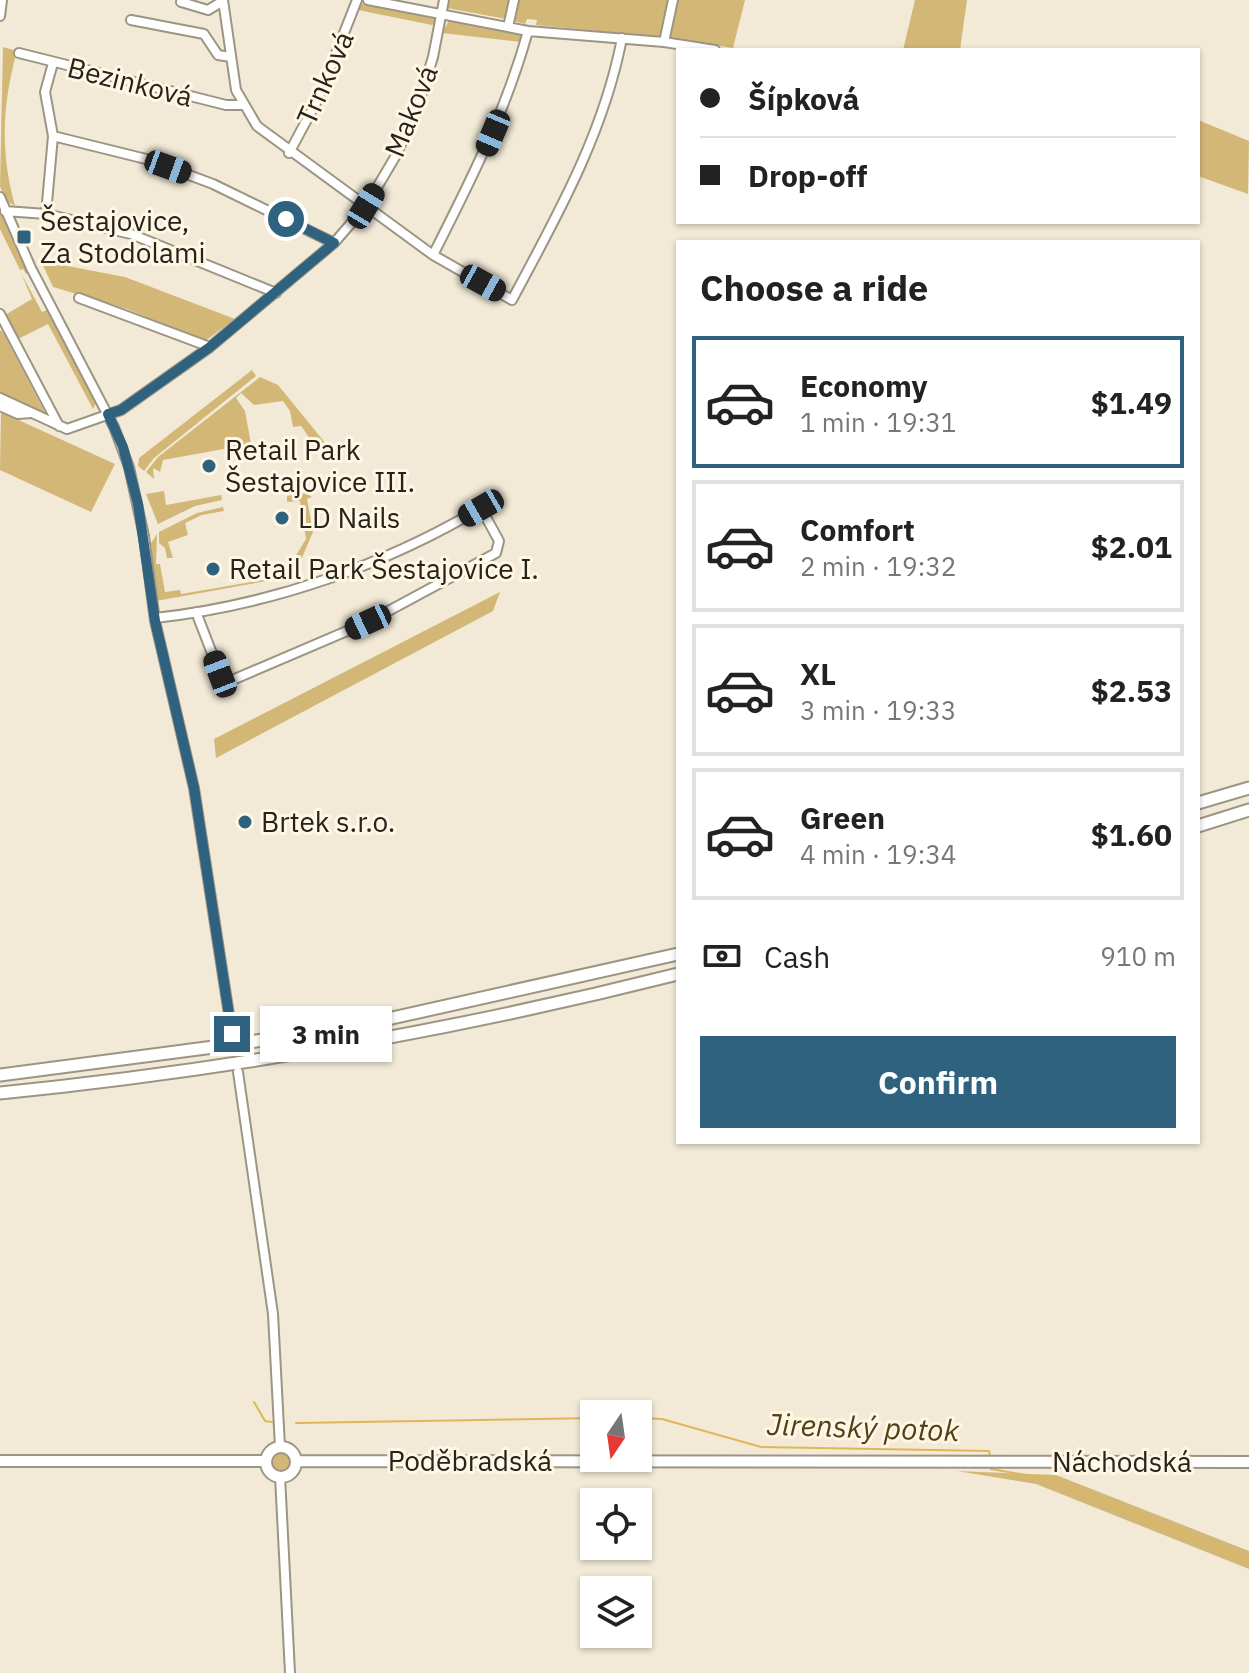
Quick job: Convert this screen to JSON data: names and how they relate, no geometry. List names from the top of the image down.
{
  "streets": {
    "main road": ["Poděbradská", "Náchodská"],
    "street": ["Trnková", "Bezinková", "Maková"]
  },
  "crossings": [
    ["Poděbradská", "Náchodská"]
  ],
  "water": ["Jirenský potok"],
  "places": {
    "transit": ["Šestajovice, Za Stodolami"],
    "other": [
      "Retail Park Šestajovice III.",
      "LD Nails",
      "Retail Park Šestajovice I.",
      "Brtek s.r.o."
    ]
  },
  "north": "bottom",
  "page": {
    "banner": ["Šípková", "Drop-off"],
    "heading": "Choose a ride",
    "list": [
      {
        "name": "Economy",
        "note": "1 min · 19:31",
        "value": "$1.49"
      },
      {
        "name": "Comfort",
        "note": "2 min · 19:32",
        "value": "$2.01"
      },
      {
        "name": "XL",
        "note": "3 min · 19:33",
        "value": "$2.53"
      },
      {
        "name": "Green",
        "note": "4 min · 19:34",
        "value": "$1.60"
      }
    ],
    "pay": ["Cash", "910 m"],
    "bubble": "3 min",
    "buttons": "Confirm"
  }
}
